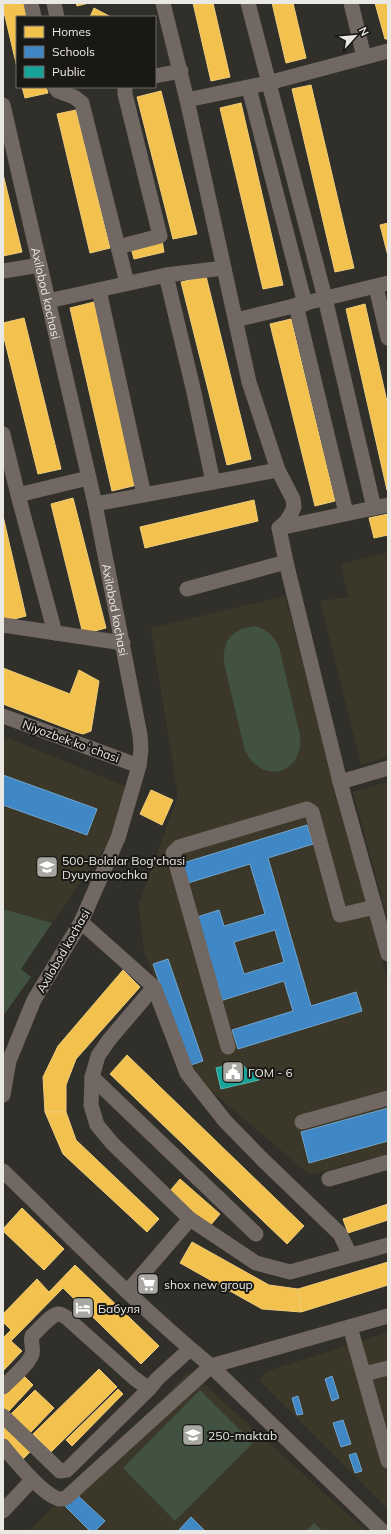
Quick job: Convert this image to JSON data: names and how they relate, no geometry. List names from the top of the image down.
{
  "streets": {
    "street": ["Axilobod kochasi", "Niyozbek koʻchasi"]
  },
  "crossings": [
    ["Axilobod kochasi", "Niyozbek koʻchasi"]
  ],
  "places": {
    "school or university": ["500-Bolalar Bog'chasi Dyuymovochka", "250-maktab"],
    "public building": ["ГОМ - 6"],
    "supermarket": ["shox new group"],
    "hotel": ["Бабуля"]
  },
  "legend": ["Homes", "Schools", "Public"],
  "north": "top right"
}
